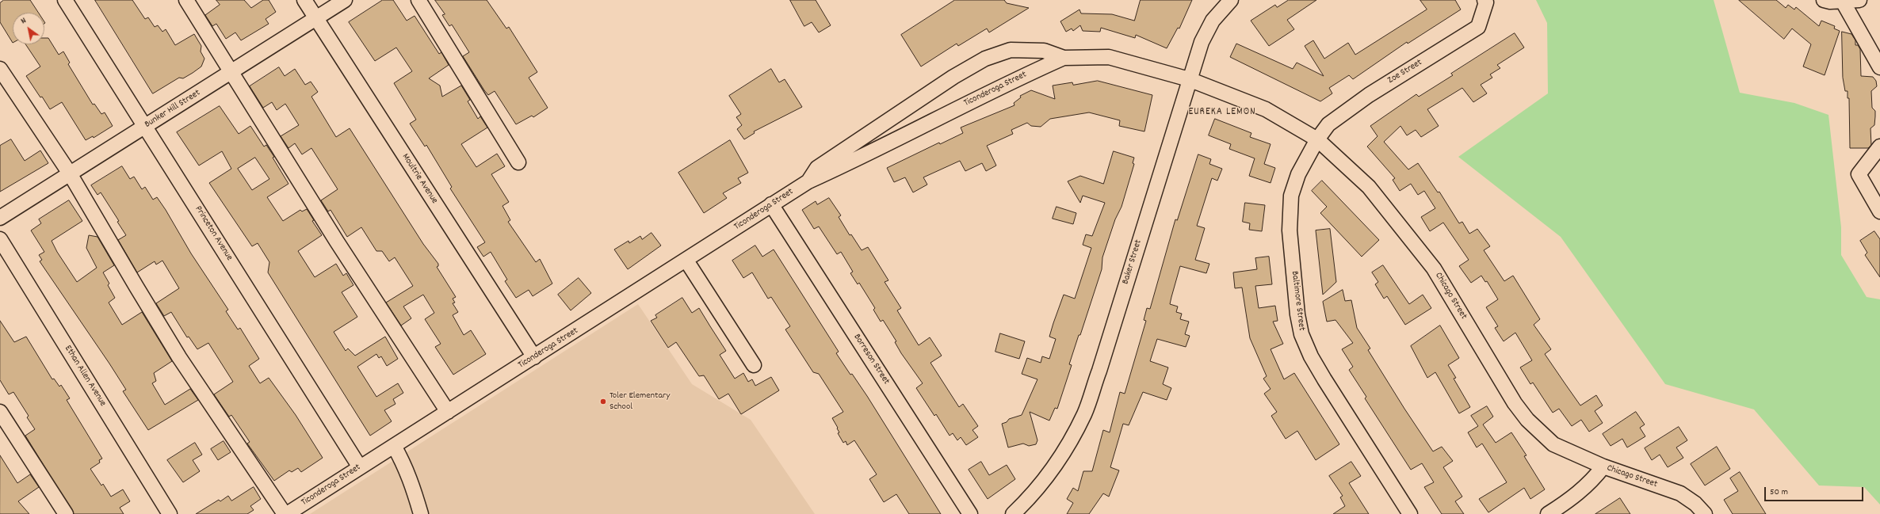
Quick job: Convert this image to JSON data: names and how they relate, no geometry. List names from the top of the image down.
{
  "streets": {
    "street": [
      "Zoe Street",
      "Ticonderoga Street",
      "Bunker Hill Street",
      "Moultrie Avenue",
      "Princeton Avenue",
      "Baker Street",
      "Chicago Street",
      "Baltimore Street",
      "Borreson Street",
      "Ethan Allen Avenue"
    ]
  },
  "crossings": [
    ["Zoe Street", "Chicago Street"],
    ["Zoe Street", "Baltimore Street"],
    ["Ticonderoga Street", "Moultrie Avenue"],
    ["Ticonderoga Street", "Princeton Avenue"],
    ["Ticonderoga Street", "Baker Street"],
    ["Ticonderoga Street", "Chicago Street"],
    ["Ticonderoga Street", "Borreson Street"],
    ["Bunker Hill Street", "Moultrie Avenue"],
    ["Bunker Hill Street", "Princeton Avenue"],
    ["Baker Street", "Chicago Street"],
    ["Chicago Street", "Baltimore Street"]
  ],
  "districts": ["EUREKA LEMON"],
  "places": ["Toler Elementary School"],
  "scale_bar": "50 m",
  "north": "top left"
}
